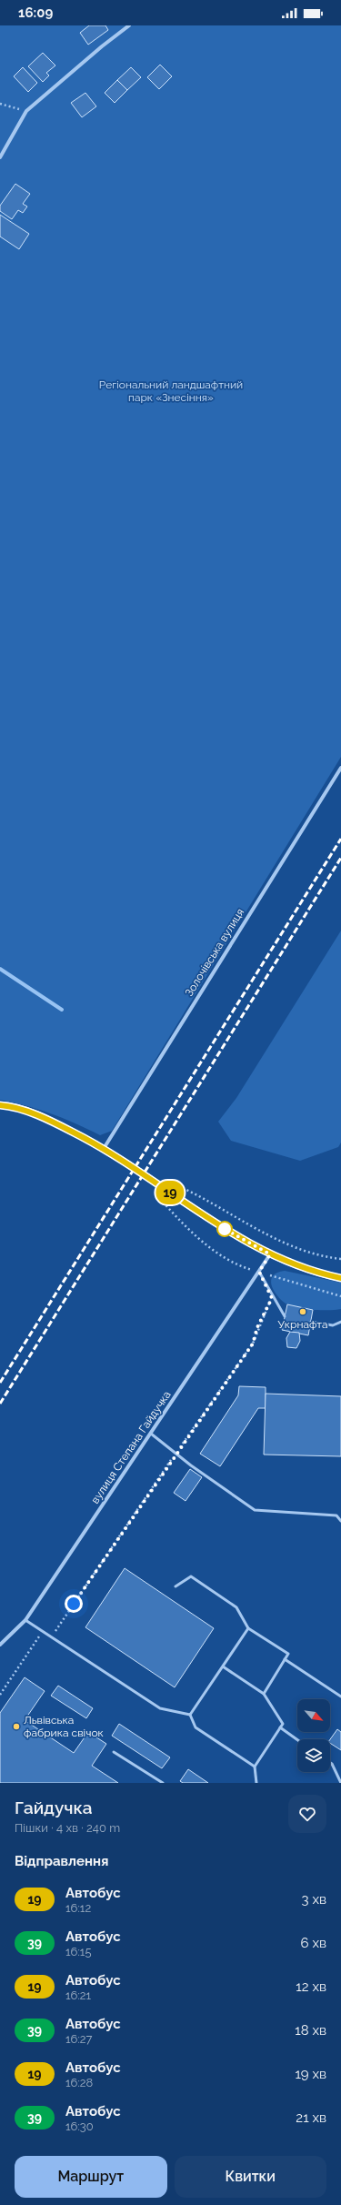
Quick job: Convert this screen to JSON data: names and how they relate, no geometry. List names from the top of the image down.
{
  "streets": {
    "street": ["Золочівська вулиця", "вулиця Степана Гайдучка"]
  },
  "parks": ["Регіональний ландшафтний парк «Знесіння»"],
  "places": ["Укрнафта", "Львівська фабрика свічок"],
  "lines": ["bus line 19"],
  "north": "bottom right",
  "page": {
    "status": "16:09",
    "on_map": "19",
    "heading": [
      ["Гайдучка", "Пішки · 4 хв · 240 m"],
      "Відправлення"
    ],
    "list": [
      {
        "mark": "19",
        "name": "Автобус",
        "note": "16:12",
        "value": "3 хв"
      },
      {
        "mark": "39",
        "name": "Автобус",
        "note": "16:15",
        "value": "6 хв"
      },
      {
        "mark": "19",
        "name": "Автобус",
        "note": "16:21",
        "value": "12 хв"
      },
      {
        "mark": "39",
        "name": "Автобус",
        "note": "16:27",
        "value": "18 хв"
      },
      {
        "mark": "19",
        "name": "Автобус",
        "note": "16:28",
        "value": "19 хв"
      },
      {
        "mark": "39",
        "name": "Автобус",
        "note": "16:30",
        "value": "21 хв"
      }
    ],
    "buttons": ["Маршрут", "Квитки"]
  }
}
